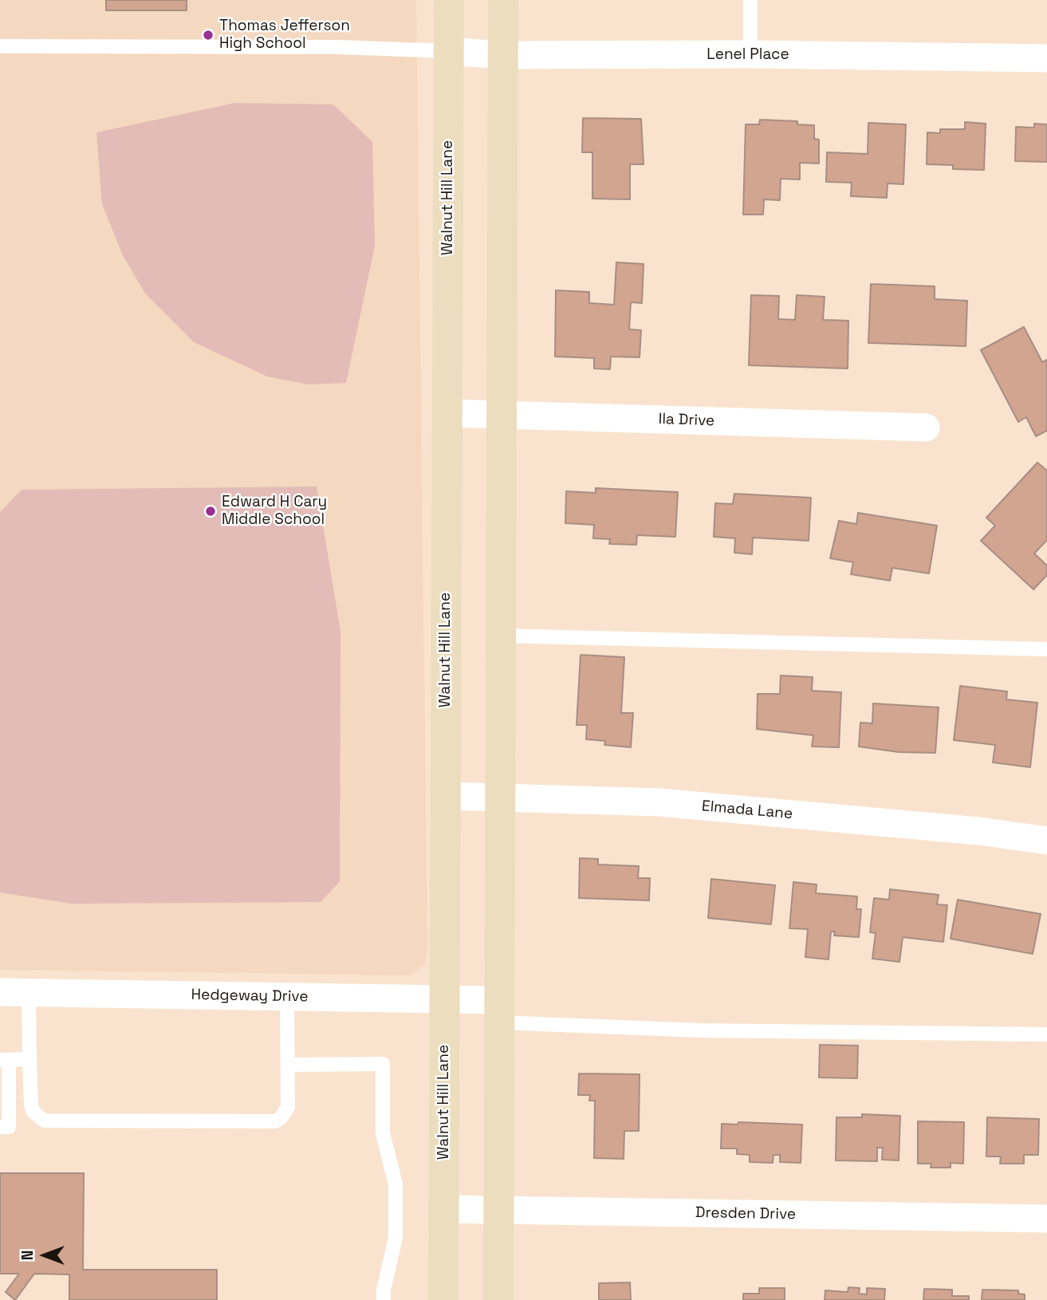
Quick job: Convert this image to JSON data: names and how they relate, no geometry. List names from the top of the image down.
{
  "streets": {
    "main road": ["Walnut Hill Lane"],
    "street": [
      "Lenel Place",
      "Ila Drive",
      "Elmada Lane",
      "Hedgeway Drive",
      "Dresden Drive"
    ]
  },
  "crossings": [
    ["Lenel Place", "Walnut Hill Lane"],
    ["Walnut Hill Lane", "Ila Drive"],
    ["Walnut Hill Lane", "Elmada Lane"],
    ["Walnut Hill Lane", "Hedgeway Drive"],
    ["Walnut Hill Lane", "Dresden Drive"]
  ],
  "places": ["Thomas Jefferson High School", "Edward H Cary Middle School"],
  "north": "left"
}
